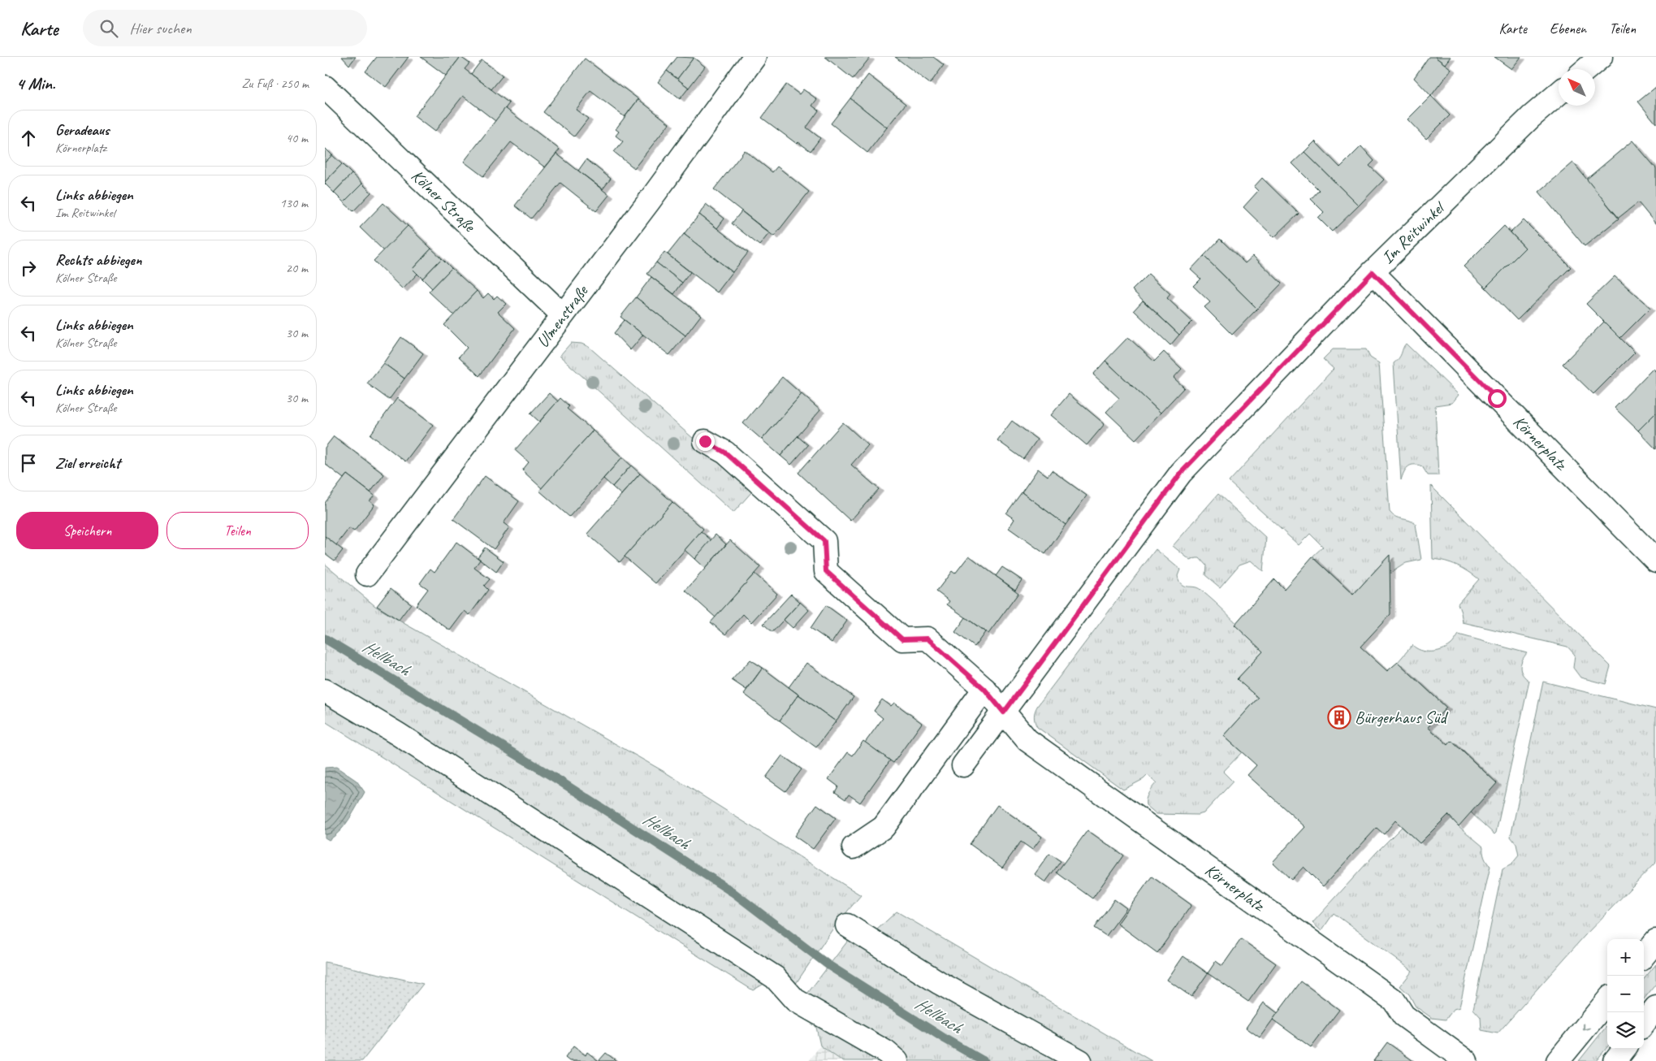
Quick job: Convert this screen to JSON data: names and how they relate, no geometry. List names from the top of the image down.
{
  "streets": {
    "street": [
      "Kölner Straße",
      "Im Reitwinkel",
      "Ulmenstraße",
      "Körnerplatz"
    ]
  },
  "crossings": [
    ["Kölner Straße", "Ulmenstraße"],
    ["Im Reitwinkel", "Körnerplatz"]
  ],
  "water": ["Hellbach"],
  "places": {
    "building": ["Bürgerhaus Süd"]
  },
  "north": "top left",
  "page": {
    "header": "Karte",
    "search": "Hier suchen",
    "nav": ["Karte", "Ebenen", "Teilen"],
    "heading": ["4 Min.", "Zu Fuß · 250 m"],
    "list": [
      ["Geradeaus", "Körnerplatz", "40 m"],
      ["Links abbiegen", "Im Reitwinkel", "130 m"],
      ["Rechts abbiegen", "Kölner Straße", "20 m"],
      ["Links abbiegen", "Kölner Straße", "30 m"],
      ["Links abbiegen", "Kölner Straße", "30 m"],
      "Ziel erreicht"
    ],
    "buttons": ["Speichern", "Teilen"],
    "map_buttons": ["+", "−"]
  }
}
